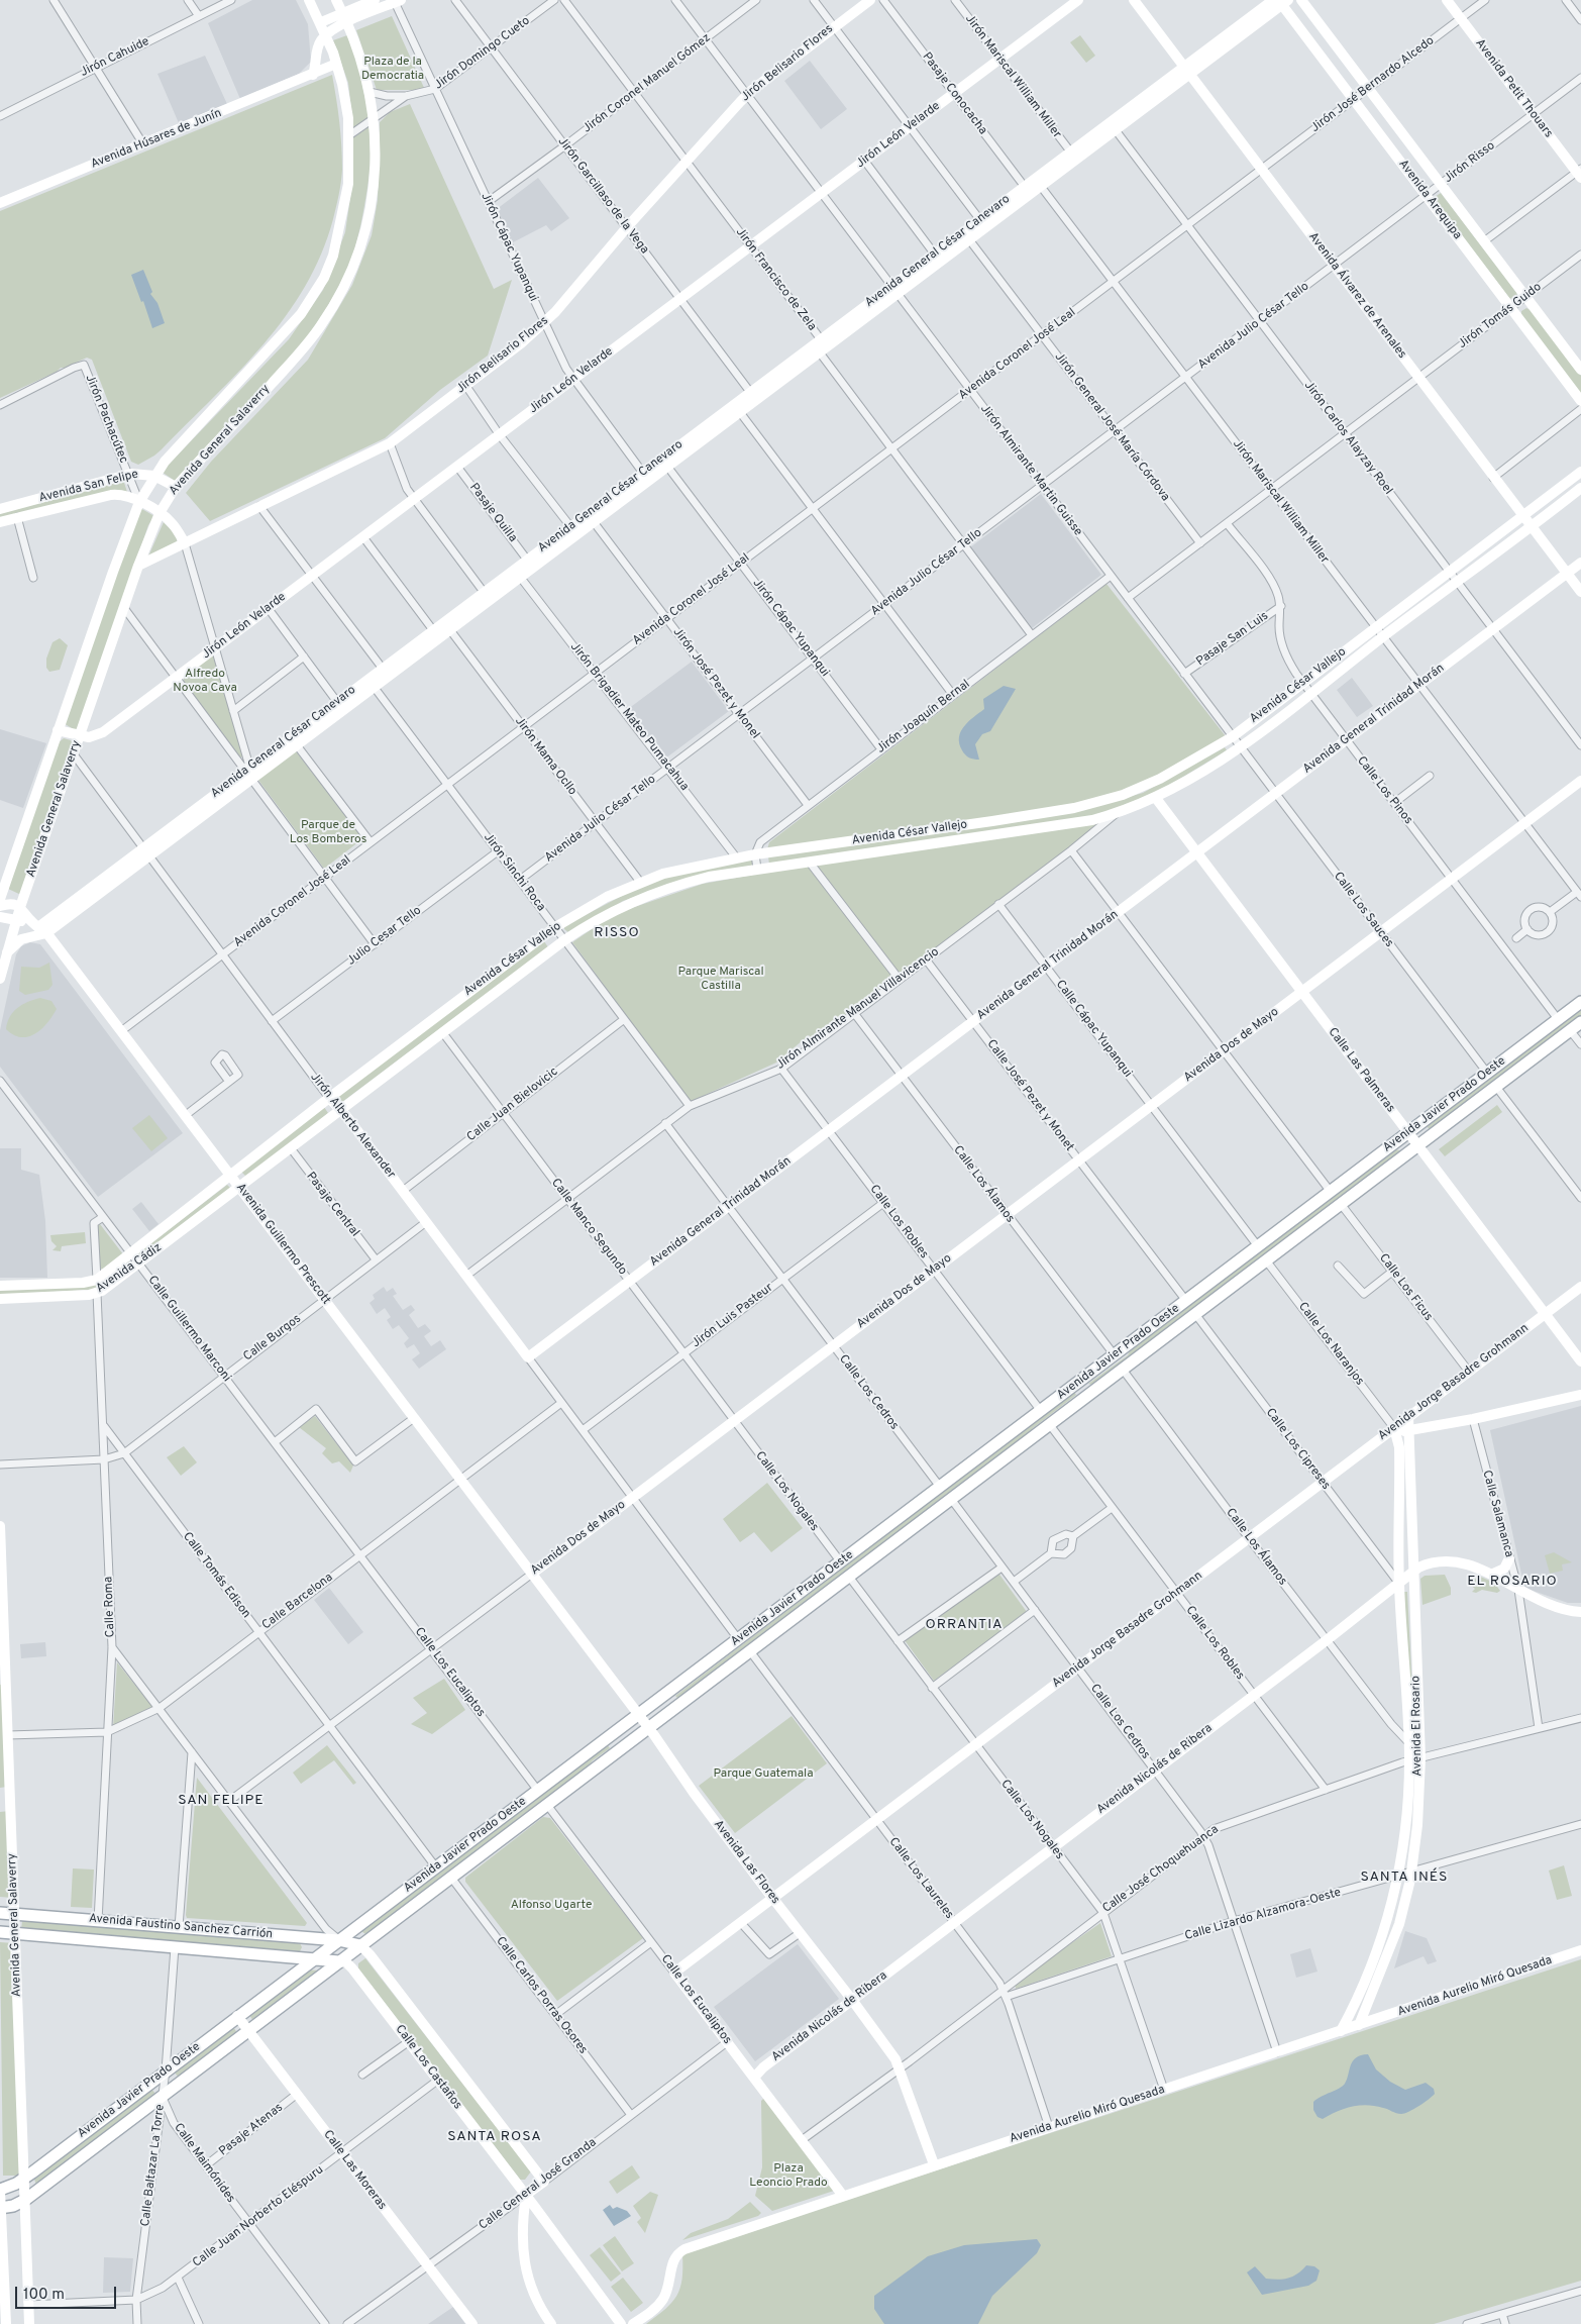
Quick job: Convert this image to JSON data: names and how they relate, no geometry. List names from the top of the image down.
{
  "streets": {
    "main road": [
      "Jirón Belisario Flores",
      "Avenida Petit Thouars",
      "Jirón León Velarde",
      "Avenida Húsares de Junín",
      "Avenida Arequipa",
      "Avenida General César Canevaro",
      "Avenida Álvarez de Arenales",
      "Avenida General Salaverry",
      "Avenida San Felipe",
      "Avenida César Vallejo",
      "Avenida General Trinidad Morán",
      "Avenida Dos de Mayo",
      "Calle Las Palmeras",
      "Avenida Javier Prado Oeste",
      "Jirón Alberto Alexander",
      "Avenida Guillermo Prescott",
      "Avenida Cádiz",
      "Avenida Jorge Basadre Grohmann",
      "Calle Los Eucaliptos",
      "Avenida El Rosario",
      "Avenida Nicolás de Ribera",
      "Avenida Las Flores",
      "Avenida Faustino Sanchez Carrión",
      "Avenida Aurelio Miró Quesada",
      "Calle Los Castaños",
      "Calle Las Moreras",
      "Calle General José Granda"
    ],
    "street": [
      "Jirón Domingo Cueto",
      "Jirón Cahuide",
      "Jirón Mariscal William Miller",
      "Jirón Coronel Manuel Gómez",
      "Jirón José Bernardo Alcedo",
      "Pasaje Conocacha",
      "Jirón Risso",
      "Jirón Garcillaso de la Vega",
      "Jirón Cápac Yupanqui",
      "Jirón Francisco de Zela",
      "Jirón Tomás Guido",
      "Avenida Julio César Tello",
      "Avenida Coronel José Leal",
      "Jirón Pachacútec",
      "Jirón General José María Córdova",
      "Jirón Carlos Alayzay Roel",
      "Jirón Almirante Martin Guisse",
      "Pasaje Quilla",
      "Pasaje San Luis",
      "Jirón José Pezet y Monel",
      "Jirón Brigadier Mateo Pumacahua",
      "Jirón Joaquín Bernal",
      "Jirón Mama Ocllo",
      "Calle Los Pinos",
      "Jirón Sinchi Roca",
      "Calle Los Sauces",
      "Julio Cesar Tello",
      "Jirón Almirante Manuel Villavicencio",
      "Calle Cápac Yupanqui",
      "Calle José Pezet y Monet",
      "Calle Juan Bielovicic",
      "Calle Los Álamos",
      "Pasaje Central",
      "Calle Los Robles",
      "Calle Manco Segundo",
      "Calle Los Ficus",
      "Jirón Luis Pasteur",
      "Calle Guillermo Marconi",
      "Calle Burgos",
      "Calle Los Naranjos",
      "Calle Los Cedros",
      "Calle Los Cipreses",
      "Calle Los Nogales",
      "Calle Salamanca",
      "Calle Tomás Edison",
      "Calle Barcelona",
      "Calle Roma",
      "Calle José Choquehuanca",
      "Calle Los Laureles",
      "Calle Lizardo Alzamora-Oeste",
      "Calle Carlos Porras Osores",
      "Pasaje Atenas",
      "Calle Maimónides",
      "Calle Baltazar La Torre",
      "Calle Juan Norberto Eléspuru"
    ]
  },
  "crossings": [
    ["Jirón Domingo Cueto", "Jirón Garcillaso de la Vega"],
    ["Jirón Domingo Cueto", "Jirón Cápac Yupanqui"],
    ["Jirón Domingo Cueto", "Avenida General Salaverry"],
    ["Jirón Belisario Flores", "Jirón Garcillaso de la Vega"],
    ["Jirón Belisario Flores", "Jirón Cápac Yupanqui"],
    ["Jirón Belisario Flores", "Jirón Francisco de Zela"],
    ["Jirón Belisario Flores", "Avenida General Salaverry"],
    ["Jirón Belisario Flores", "Jirón Almirante Martin Guisse"],
    ["Jirón Mariscal William Miller", "Jirón León Velarde"],
    ["Jirón Mariscal William Miller", "Avenida General César Canevaro"],
    ["Jirón Mariscal William Miller", "Avenida Julio César Tello"],
    ["Jirón Mariscal William Miller", "Avenida Coronel José Leal"],
    ["Jirón Mariscal William Miller", "Avenida César Vallejo"],
    ["Jirón Mariscal William Miller", "Avenida General Trinidad Morán"],
    ["Jirón Mariscal William Miller", "Avenida Dos de Mayo"],
    ["Jirón Coronel Manuel Gómez", "Jirón Garcillaso de la Vega"],
    ["Jirón Coronel Manuel Gómez", "Jirón Cápac Yupanqui"],
    ["Jirón Coronel Manuel Gómez", "Jirón Francisco de Zela"],
    ["Jirón Coronel Manuel Gómez", "Jirón Almirante Martin Guisse"],
    ["Jirón José Bernardo Alcedo", "Avenida Petit Thouars"],
    ["Jirón José Bernardo Alcedo", "Avenida Arequipa"],
    ["Jirón José Bernardo Alcedo", "Avenida Álvarez de Arenales"],
    ["Jirón José Bernardo Alcedo", "Avenida Coronel José Leal"],
    ["Avenida Petit Thouars", "Jirón Risso"],
    ["Pasaje Conocacha", "Jirón León Velarde"],
    ["Pasaje Conocacha", "Avenida General César Canevaro"],
    ["Jirón León Velarde", "Jirón Garcillaso de la Vega"],
    ["Jirón León Velarde", "Jirón Cápac Yupanqui"],
    ["Jirón León Velarde", "Jirón Francisco de Zela"],
    ["Jirón León Velarde", "Avenida General Salaverry"],
    ["Jirón León Velarde", "Jirón Almirante Martin Guisse"],
    ["Jirón León Velarde", "Pasaje Quilla"],
    ["Avenida Húsares de Junín", "Avenida General Salaverry"],
    ["Jirón Risso", "Avenida Arequipa"],
    ["Jirón Risso", "Avenida Álvarez de Arenales"],
    ["Jirón Risso", "Avenida Julio César Tello"],
    ["Jirón Garcillaso de la Vega", "Avenida General César Canevaro"],
    ["Avenida Arequipa", "Jirón Tomás Guido"],
    ["Jirón Cápac Yupanqui", "Avenida General César Canevaro"],
    ["Jirón Cápac Yupanqui", "Avenida Julio César Tello"],
    ["Jirón Cápac Yupanqui", "Avenida Coronel José Leal"],
    ["Jirón Cápac Yupanqui", "Jirón Joaquín Bernal"],
    ["Avenida General César Canevaro", "Jirón Francisco de Zela"],
    ["Avenida General César Canevaro", "Avenida Álvarez de Arenales"],
    ["Avenida General César Canevaro", "Jirón General José María Córdova"],
    ["Avenida General César Canevaro", "Jirón Carlos Alayzay Roel"],
    ["Avenida General César Canevaro", "Jirón Almirante Martin Guisse"],
    ["Avenida General César Canevaro", "Pasaje Quilla"],
    ["Avenida General César Canevaro", "Jirón José Pezet y Monel"],
    ["Avenida General César Canevaro", "Jirón Brigadier Mateo Pumacahua"],
    ["Avenida General César Canevaro", "Jirón Mama Ocllo"],
    ["Avenida General César Canevaro", "Jirón Sinchi Roca"],
    ["Avenida General César Canevaro", "Jirón Alberto Alexander"],
    ["Avenida General César Canevaro", "Avenida Guillermo Prescott"],
    ["Avenida Álvarez de Arenales", "Jirón Tomás Guido"],
    ["Avenida Álvarez de Arenales", "Avenida Julio César Tello"],
    ["Avenida Álvarez de Arenales", "Avenida Coronel José Leal"],
    ["Avenida Álvarez de Arenales", "Avenida César Vallejo"],
    ["Avenida Álvarez de Arenales", "Avenida General Trinidad Morán"],
    ["Avenida Julio César Tello", "Jirón General José María Córdova"],
    ["Avenida Julio César Tello", "Jirón Carlos Alayzay Roel"],
    ["Avenida Julio César Tello", "Jirón Almirante Martin Guisse"],
    ["Avenida Julio César Tello", "Jirón José Pezet y Monel"],
    ["Avenida Julio César Tello", "Jirón Brigadier Mateo Pumacahua"],
    ["Avenida Julio César Tello", "Jirón Mama Ocllo"],
    ["Avenida Julio César Tello", "Jirón Sinchi Roca"],
    ["Avenida Coronel José Leal", "Jirón General José María Córdova"],
    ["Avenida Coronel José Leal", "Jirón Carlos Alayzay Roel"],
    ["Avenida Coronel José Leal", "Jirón Almirante Martin Guisse"],
    ["Avenida Coronel José Leal", "Jirón José Pezet y Monel"],
    ["Avenida Coronel José Leal", "Jirón Brigadier Mateo Pumacahua"],
    ["Avenida Coronel José Leal", "Jirón Mama Ocllo"],
    ["Avenida Coronel José Leal", "Jirón Sinchi Roca"],
    ["Avenida Coronel José Leal", "Jirón Alberto Alexander"],
    ["Avenida Coronel José Leal", "Avenida Guillermo Prescott"],
    ["Jirón Pachacútec", "Avenida General Salaverry"],
    ["Jirón Pachacútec", "Avenida San Felipe"],
    ["Jirón Carlos Alayzay Roel", "Avenida César Vallejo"],
    ["Jirón Carlos Alayzay Roel", "Avenida General Trinidad Morán"],
    ["Avenida General Salaverry", "Avenida San Felipe"],
    ["Avenida General Salaverry", "Avenida Javier Prado Oeste"],
    ["Avenida General Salaverry", "Jirón Alberto Alexander"],
    ["Avenida General Salaverry", "Avenida Guillermo Prescott"],
    ["Avenida General Salaverry", "Calle Barcelona"],
    ["Avenida General Salaverry", "Avenida Faustino Sanchez Carrión"],
    ["Avenida General Salaverry", "Calle Juan Norberto Eléspuru"],
    ["Jirón Almirante Martin Guisse", "Pasaje San Luis"],
    ["Jirón Almirante Martin Guisse", "Avenida César Vallejo"],
    ["Jirón Almirante Martin Guisse", "Jirón Joaquín Bernal"],
    ["Jirón Almirante Martin Guisse", "Calle Los Sauces"],
    ["Pasaje San Luis", "Calle Los Pinos"],
    ["Jirón José Pezet y Monel", "Jirón Joaquín Bernal"],
    ["Avenida César Vallejo", "Jirón Brigadier Mateo Pumacahua"],
    ["Avenida César Vallejo", "Jirón Joaquín Bernal"],
    ["Avenida César Vallejo", "Jirón Mama Ocllo"],
    ["Avenida César Vallejo", "Calle Los Pinos"],
    ["Avenida César Vallejo", "Jirón Sinchi Roca"],
    ["Avenida César Vallejo", "Calle Los Sauces"],
    ["Avenida César Vallejo", "Jirón Almirante Manuel Villavicencio"],
    ["Avenida César Vallejo", "Jirón Alberto Alexander"],
    ["Avenida César Vallejo", "Pasaje Central"],
    ["Avenida César Vallejo", "Calle Manco Segundo"],
    ["Avenida César Vallejo", "Avenida Guillermo Prescott"],
    ["Avenida César Vallejo", "Avenida Cádiz"],
    ["Avenida General Trinidad Morán", "Calle Los Pinos"],
    ["Avenida General Trinidad Morán", "Calle Los Sauces"],
    ["Avenida General Trinidad Morán", "Calle Cápac Yupanqui"],
    ["Avenida General Trinidad Morán", "Calle Las Palmeras"],
    ["Avenida General Trinidad Morán", "Calle José Pezet y Monet"],
    ["Avenida General Trinidad Morán", "Jirón Alberto Alexander"],
    ["Avenida General Trinidad Morán", "Calle Los Álamos"],
    ["Avenida General Trinidad Morán", "Calle Los Robles"],
    ["Avenida General Trinidad Morán", "Calle Manco Segundo"],
    ["Avenida General Trinidad Morán", "Calle Los Cedros"],
    ["Calle Los Pinos", "Avenida Dos de Mayo"],
    ["Calle Los Pinos", "Avenida Javier Prado Oeste"],
    ["Jirón Sinchi Roca", "Julio Cesar Tello"],
    ["Jirón Sinchi Roca", "Jirón Almirante Manuel Villavicencio"],
    ["Jirón Sinchi Roca", "Calle Juan Bielovicic"],
    ["Calle Los Sauces", "Avenida Dos de Mayo"],
    ["Calle Los Sauces", "Avenida Javier Prado Oeste"],
    ["Julio Cesar Tello", "Jirón Alberto Alexander"],
    ["Jirón Almirante Manuel Villavicencio", "Calle Cápac Yupanqui"],
    ["Jirón Almirante Manuel Villavicencio", "Calle José Pezet y Monet"],
    ["Jirón Almirante Manuel Villavicencio", "Jirón Alberto Alexander"],
    ["Jirón Almirante Manuel Villavicencio", "Calle Los Álamos"],
    ["Jirón Almirante Manuel Villavicencio", "Calle Manco Segundo"],
    ["Jirón Almirante Manuel Villavicencio", "Calle Los Cedros"],
    ["Calle Cápac Yupanqui", "Avenida Dos de Mayo"],
    ["Avenida Dos de Mayo", "Calle Las Palmeras"],
    ["Avenida Dos de Mayo", "Calle José Pezet y Monet"],
    ["Avenida Dos de Mayo", "Jirón Alberto Alexander"],
    ["Avenida Dos de Mayo", "Calle Los Álamos"],
    ["Avenida Dos de Mayo", "Calle Los Robles"],
    ["Avenida Dos de Mayo", "Calle Manco Segundo"],
    ["Avenida Dos de Mayo", "Avenida Guillermo Prescott"],
    ["Avenida Dos de Mayo", "Calle Los Cedros"],
    ["Avenida Dos de Mayo", "Calle Los Nogales"],
    ["Avenida Dos de Mayo", "Calle Tomás Edison"],
    ["Avenida Dos de Mayo", "Calle Los Eucaliptos"],
    ["Avenida Dos de Mayo", "Avenida Las Flores"],
    ["Calle Las Palmeras", "Avenida Javier Prado Oeste"],
    ["Calle Las Palmeras", "Avenida Jorge Basadre Grohmann"],
    ["Calle Juan Bielovicic", "Jirón Alberto Alexander"],
    ["Calle Juan Bielovicic", "Calle Manco Segundo"],
    ["Avenida Javier Prado Oeste", "Calle Los Álamos"],
    ["Avenida Javier Prado Oeste", "Calle Los Robles"],
    ["Avenida Javier Prado Oeste", "Calle Los Ficus"],
    ["Avenida Javier Prado Oeste", "Calle Los Naranjos"],
    ["Avenida Javier Prado Oeste", "Calle Los Cedros"],
    ["Avenida Javier Prado Oeste", "Calle Los Cipreses"],
    ["Avenida Javier Prado Oeste", "Calle Los Nogales"],
    ["Avenida Javier Prado Oeste", "Calle Los Eucaliptos"],
    ["Avenida Javier Prado Oeste", "Avenida Las Flores"],
    ["Avenida Javier Prado Oeste", "Calle Los Laureles"],
    ["Avenida Javier Prado Oeste", "Avenida Faustino Sanchez Carrión"],
    ["Avenida Javier Prado Oeste", "Calle Carlos Porras Osores"],
    ["Avenida Javier Prado Oeste", "Calle Los Castaños"],
    ["Avenida Javier Prado Oeste", "Calle Maimónides"],
    ["Avenida Javier Prado Oeste", "Calle Baltazar La Torre"],
    ["Avenida Javier Prado Oeste", "Calle Las Moreras"],
    ["Jirón Alberto Alexander", "Jirón Luis Pasteur"],
    ["Jirón Alberto Alexander", "Calle Burgos"],
    ["Jirón Alberto Alexander", "Calle Barcelona"],
    ["Calle Los Álamos", "Avenida Jorge Basadre Grohmann"],
    ["Calle Los Álamos", "Avenida El Rosario"],
    ["Calle Los Álamos", "Avenida Nicolás de Ribera"],
    ["Pasaje Central", "Calle Burgos"],
    ["Calle Los Robles", "Jirón Luis Pasteur"],
    ["Calle Los Robles", "Avenida Jorge Basadre Grohmann"],
    ["Calle Los Robles", "Avenida Nicolás de Ribera"],
    ["Calle Los Robles", "Calle José Choquehuanca"],
    ["Calle Manco Segundo", "Jirón Luis Pasteur"],
    ["Calle Manco Segundo", "Calle Los Nogales"],
    ["Avenida Guillermo Prescott", "Avenida Cádiz"],
    ["Avenida Guillermo Prescott", "Calle Burgos"],
    ["Avenida Guillermo Prescott", "Calle Barcelona"],
    ["Avenida Guillermo Prescott", "Avenida Las Flores"],
    ["Avenida Cádiz", "Calle Guillermo Marconi"],
    ["Avenida Cádiz", "Calle Roma"],
    ["Calle Los Ficus", "Avenida Jorge Basadre Grohmann"],
    ["Jirón Luis Pasteur", "Calle Los Cedros"],
    ["Calle Guillermo Marconi", "Calle Burgos"],
    ["Calle Guillermo Marconi", "Calle Barcelona"],
    ["Calle Guillermo Marconi", "Calle Los Eucaliptos"],
    ["Calle Burgos", "Calle Tomás Edison"],
    ["Calle Burgos", "Calle Roma"],
    ["Calle Los Naranjos", "Avenida Jorge Basadre Grohmann"],
    ["Calle Los Naranjos", "Avenida El Rosario"],
    ["Avenida Jorge Basadre Grohmann", "Calle Los Cedros"],
    ["Avenida Jorge Basadre Grohmann", "Calle Los Cipreses"],
    ["Avenida Jorge Basadre Grohmann", "Calle Los Nogales"],
    ["Avenida Jorge Basadre Grohmann", "Calle Los Eucaliptos"],
    ["Avenida Jorge Basadre Grohmann", "Avenida El Rosario"],
    ["Avenida Jorge Basadre Grohmann", "Avenida Las Flores"],
    ["Avenida Jorge Basadre Grohmann", "Calle Los Laureles"],
    ["Calle Los Cedros", "Avenida Nicolás de Ribera"],
    ["Calle Los Cedros", "Calle José Choquehuanca"],
    ["Calle Los Cedros", "Calle Lizardo Alzamora-Oeste"],
    ["Calle Los Cedros", "Avenida Aurelio Miró Quesada"],
    ["Calle Los Cipreses", "Avenida El Rosario"],
    ["Calle Los Cipreses", "Avenida Nicolás de Ribera"],
    ["Calle Los Nogales", "Avenida Nicolás de Ribera"],
    ["Calle Los Nogales", "Calle José Choquehuanca"],
    ["Calle Los Nogales", "Calle Lizardo Alzamora-Oeste"],
    ["Calle Los Nogales", "Avenida Aurelio Miró Quesada"],
    ["Calle Salamanca", "Avenida Nicolás de Ribera"],
    ["Calle Salamanca", "Calle José Choquehuanca"],
    ["Calle Tomás Edison", "Calle Barcelona"],
    ["Calle Tomás Edison", "Calle Roma"],
    ["Calle Barcelona", "Calle Roma"],
    ["Calle Barcelona", "Calle Los Eucaliptos"],
    ["Calle Roma", "Avenida Faustino Sanchez Carrión"],
    ["Calle Los Eucaliptos", "Avenida Nicolás de Ribera"],
    ["Calle Los Eucaliptos", "Calle José Choquehuanca"],
    ["Calle Los Eucaliptos", "Avenida Aurelio Miró Quesada"],
    ["Calle Los Eucaliptos", "Calle General José Granda"],
    ["Avenida El Rosario", "Avenida Nicolás de Ribera"],
    ["Avenida El Rosario", "Calle José Choquehuanca"],
    ["Avenida El Rosario", "Calle Lizardo Alzamora-Oeste"],
    ["Avenida El Rosario", "Avenida Aurelio Miró Quesada"],
    ["Avenida Nicolás de Ribera", "Avenida Las Flores"],
    ["Avenida Nicolás de Ribera", "Calle Los Laureles"],
    ["Avenida Las Flores", "Calle José Choquehuanca"],
    ["Avenida Las Flores", "Avenida Aurelio Miró Quesada"],
    ["Calle José Choquehuanca", "Calle Los Laureles"],
    ["Calle Los Laureles", "Calle Lizardo Alzamora-Oeste"],
    ["Calle Los Laureles", "Avenida Aurelio Miró Quesada"],
    ["Avenida Faustino Sanchez Carrión", "Calle Los Castaños"],
    ["Avenida Faustino Sanchez Carrión", "Calle Baltazar La Torre"],
    ["Calle Carlos Porras Osores", "Calle General José Granda"],
    ["Calle Los Castaños", "Calle General José Granda"],
    ["Calle Los Castaños", "Calle Juan Norberto Eléspuru"],
    ["Pasaje Atenas", "Calle Maimónides"],
    ["Pasaje Atenas", "Calle Las Moreras"],
    ["Calle Maimónides", "Calle Baltazar La Torre"],
    ["Calle Maimónides", "Calle Juan Norberto Eléspuru"],
    ["Calle Baltazar La Torre", "Calle Juan Norberto Eléspuru"],
    ["Calle Las Moreras", "Calle General José Granda"],
    ["Calle Las Moreras", "Calle Juan Norberto Eléspuru"]
  ],
  "districts": [
    "RISSO",
    "EL ROSARIO",
    "ORRANTIA",
    "SAN FELIPE",
    "SANTA INÉS",
    "SANTA ROSA"
  ],
  "parks": [
    "Plaza de la Democratia",
    "Alfredo Novoa Cava",
    "Parque de Los Bomberos",
    "Parque Mariscal Castilla",
    "Parque Guatemala",
    "Alfonso Ugarte",
    "Plaza Leoncio Prado"
  ],
  "scale_bar": "100 m"
}
